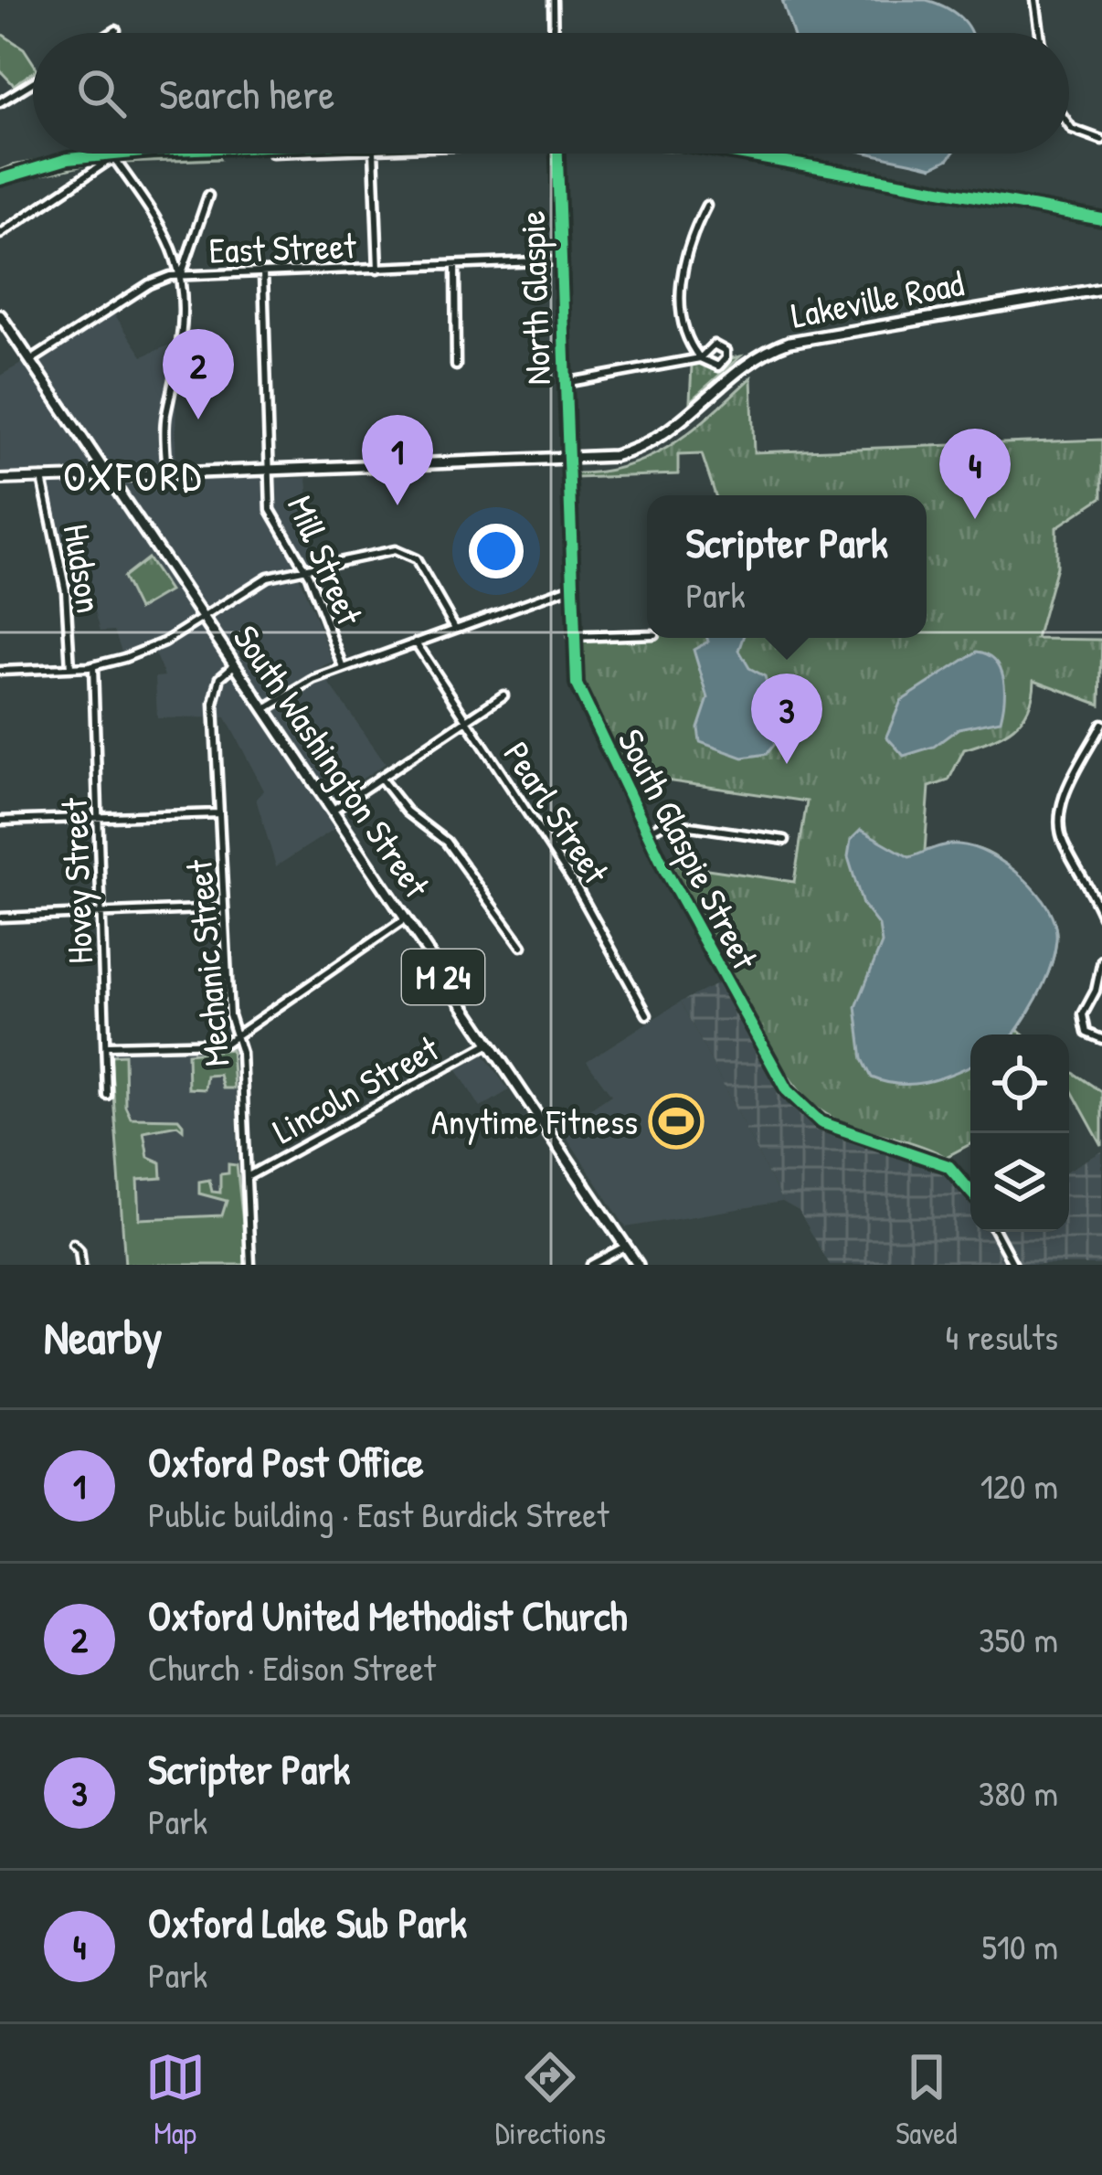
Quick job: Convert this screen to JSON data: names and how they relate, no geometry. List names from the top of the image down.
{
  "streets": {
    "main road": ["Lakeville Road", "South Washington Street", "M 24"],
    "street": [
      "East Street",
      "North Glaspie",
      "Mill Street",
      "Hudson",
      "Pearl Street",
      "South Glaspie Street",
      "Hovey Street",
      "Mechanic Street",
      "Lincoln Street"
    ]
  },
  "crossings": [
    ["East Street", "North Glaspie"],
    ["East Street", "Mill Street"],
    ["East Street", "M 24"],
    ["North Glaspie", "Lakeville Road"],
    ["North Glaspie", "South Glaspie Street"],
    ["Lakeville Road", "Mill Street"],
    ["Lakeville Road", "South Washington Street"],
    ["Lakeville Road", "South Glaspie Street"],
    ["Lakeville Road", "M 24"],
    ["South Washington Street", "Mechanic Street"],
    ["South Washington Street", "M 24"],
    ["South Washington Street", "Lincoln Street"],
    ["Mechanic Street", "Lincoln Street"]
  ],
  "districts": ["OXFORD"],
  "places": {
    "sports": ["Anytime Fitness"]
  },
  "page": {
    "search": "Search here",
    "pins": [
      "2",
      "1",
      "4",
      "3"
    ],
    "popup": ["Scripter Park", "Park"],
    "heading": ["Nearby", "4 results"],
    "list": [
      {
        "mark": "1",
        "name": "Oxford Post Office",
        "note": "Public building · East Burdick Street",
        "value": "120 m"
      },
      {
        "mark": "2",
        "name": "Oxford United Methodist Church",
        "note": "Church · Edison Street",
        "value": "350 m"
      },
      {
        "mark": "3",
        "name": "Scripter Park",
        "note": "Park",
        "value": "380 m"
      },
      {
        "mark": "4",
        "name": "Oxford Lake Sub Park",
        "note": "Park",
        "value": "510 m"
      }
    ],
    "nav": ["Map", "Directions", "Saved"]
  }
}
